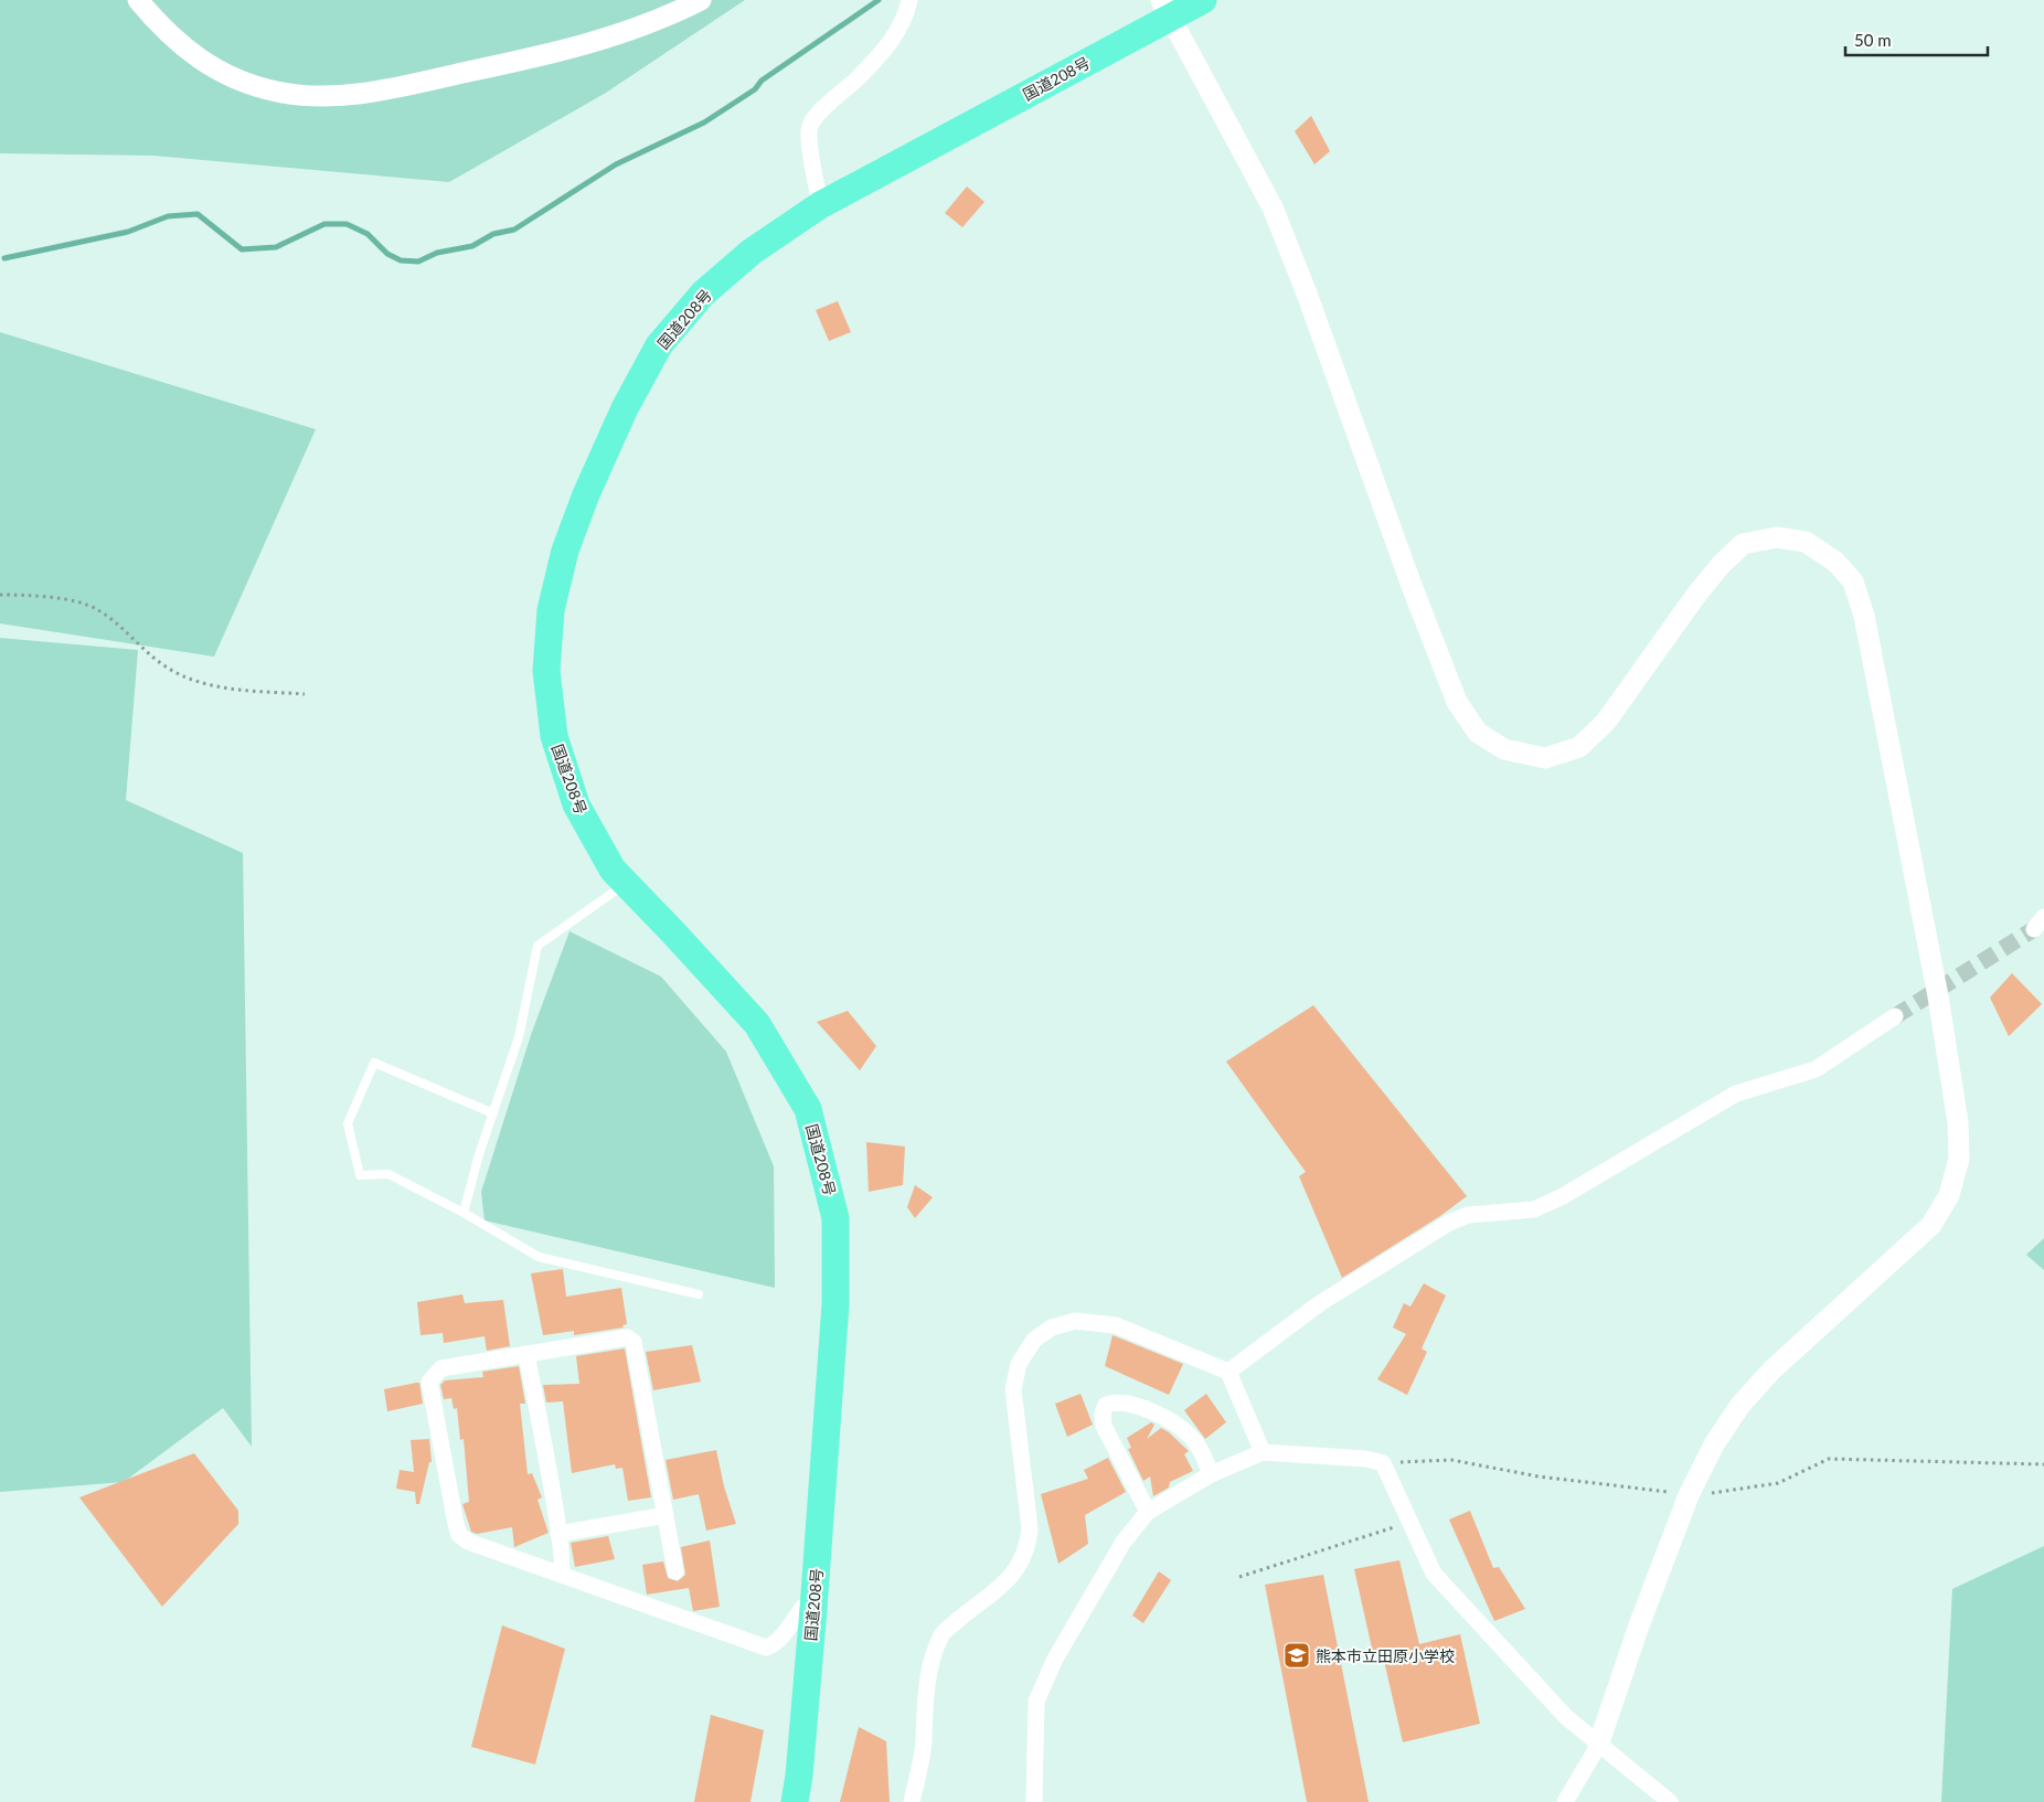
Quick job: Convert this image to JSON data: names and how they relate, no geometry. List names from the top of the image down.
{
  "streets": {
    "highway": ["国道208号"]
  },
  "places": {
    "school or university": ["熊本市立田原小学校"]
  },
  "scale_bar": "50 m"
}
